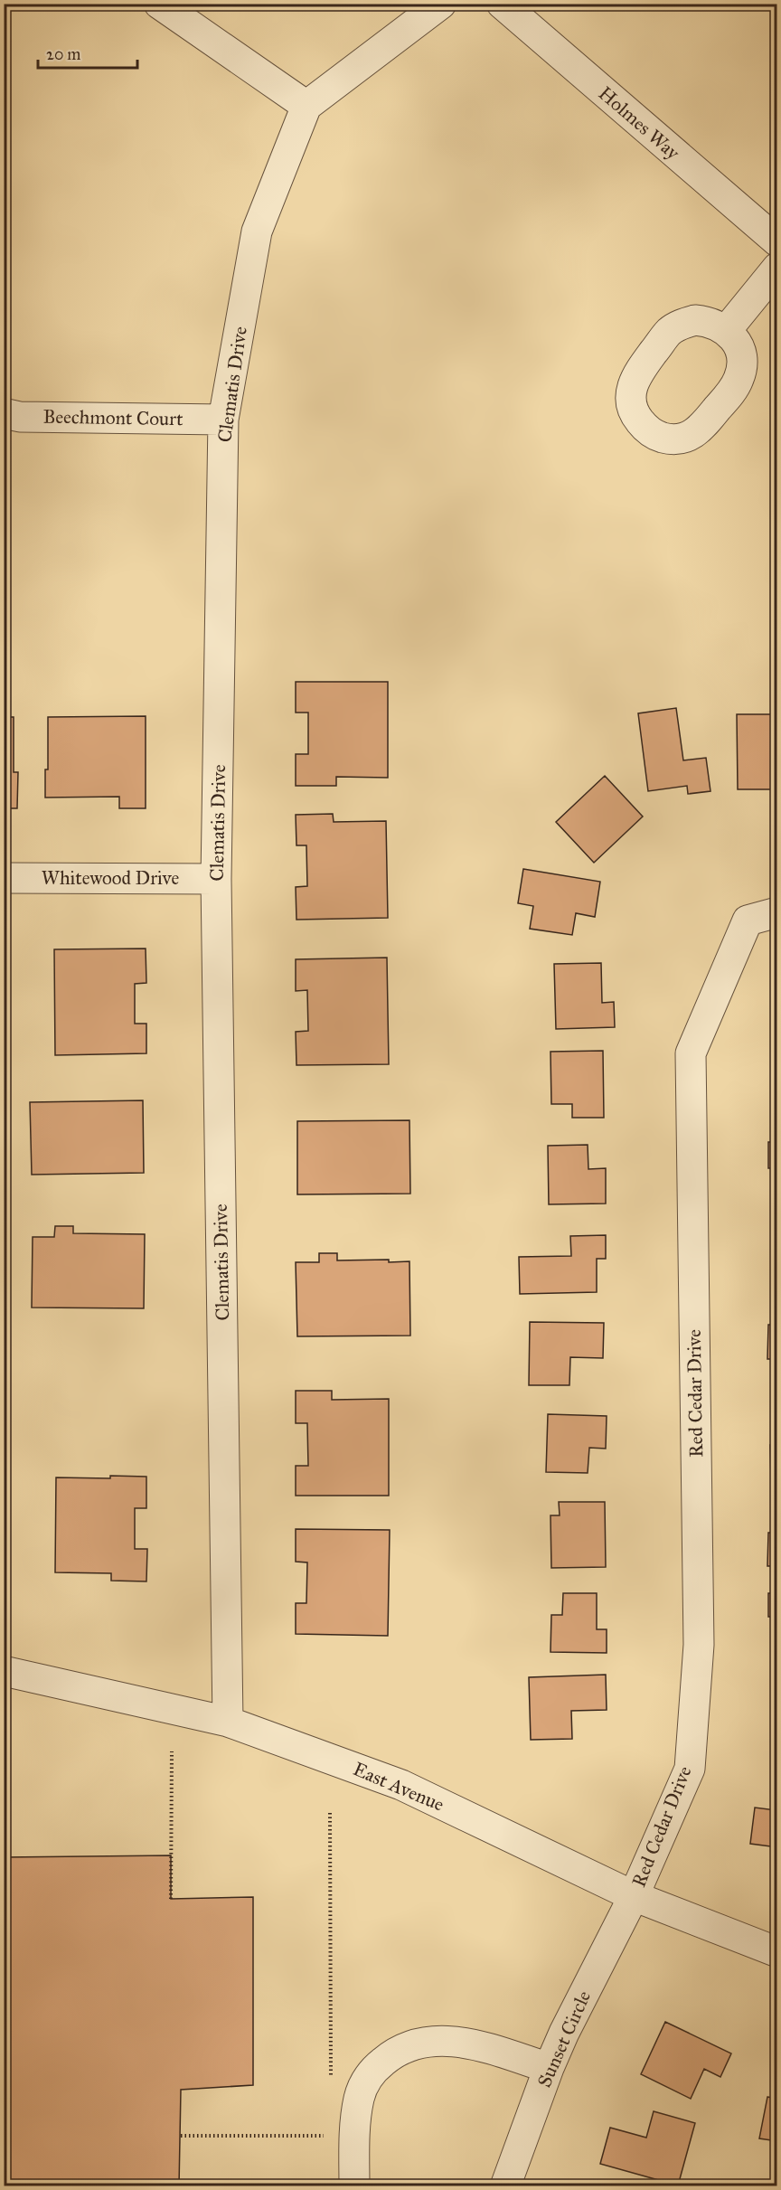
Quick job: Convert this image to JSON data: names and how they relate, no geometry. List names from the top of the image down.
{
  "streets": {
    "street": [
      "Holmes Way",
      "Clematis Drive",
      "Beechmont Court",
      "Whitewood Drive",
      "Red Cedar Drive",
      "East Avenue",
      "Sunset Circle"
    ]
  },
  "crossings": [
    ["Clematis Drive", "Beechmont Court"],
    ["Clematis Drive", "Whitewood Drive"],
    ["Clematis Drive", "East Avenue"],
    ["Red Cedar Drive", "East Avenue"],
    ["Red Cedar Drive", "Sunset Circle"],
    ["East Avenue", "Sunset Circle"]
  ],
  "scale_bar": "20 m"
}
